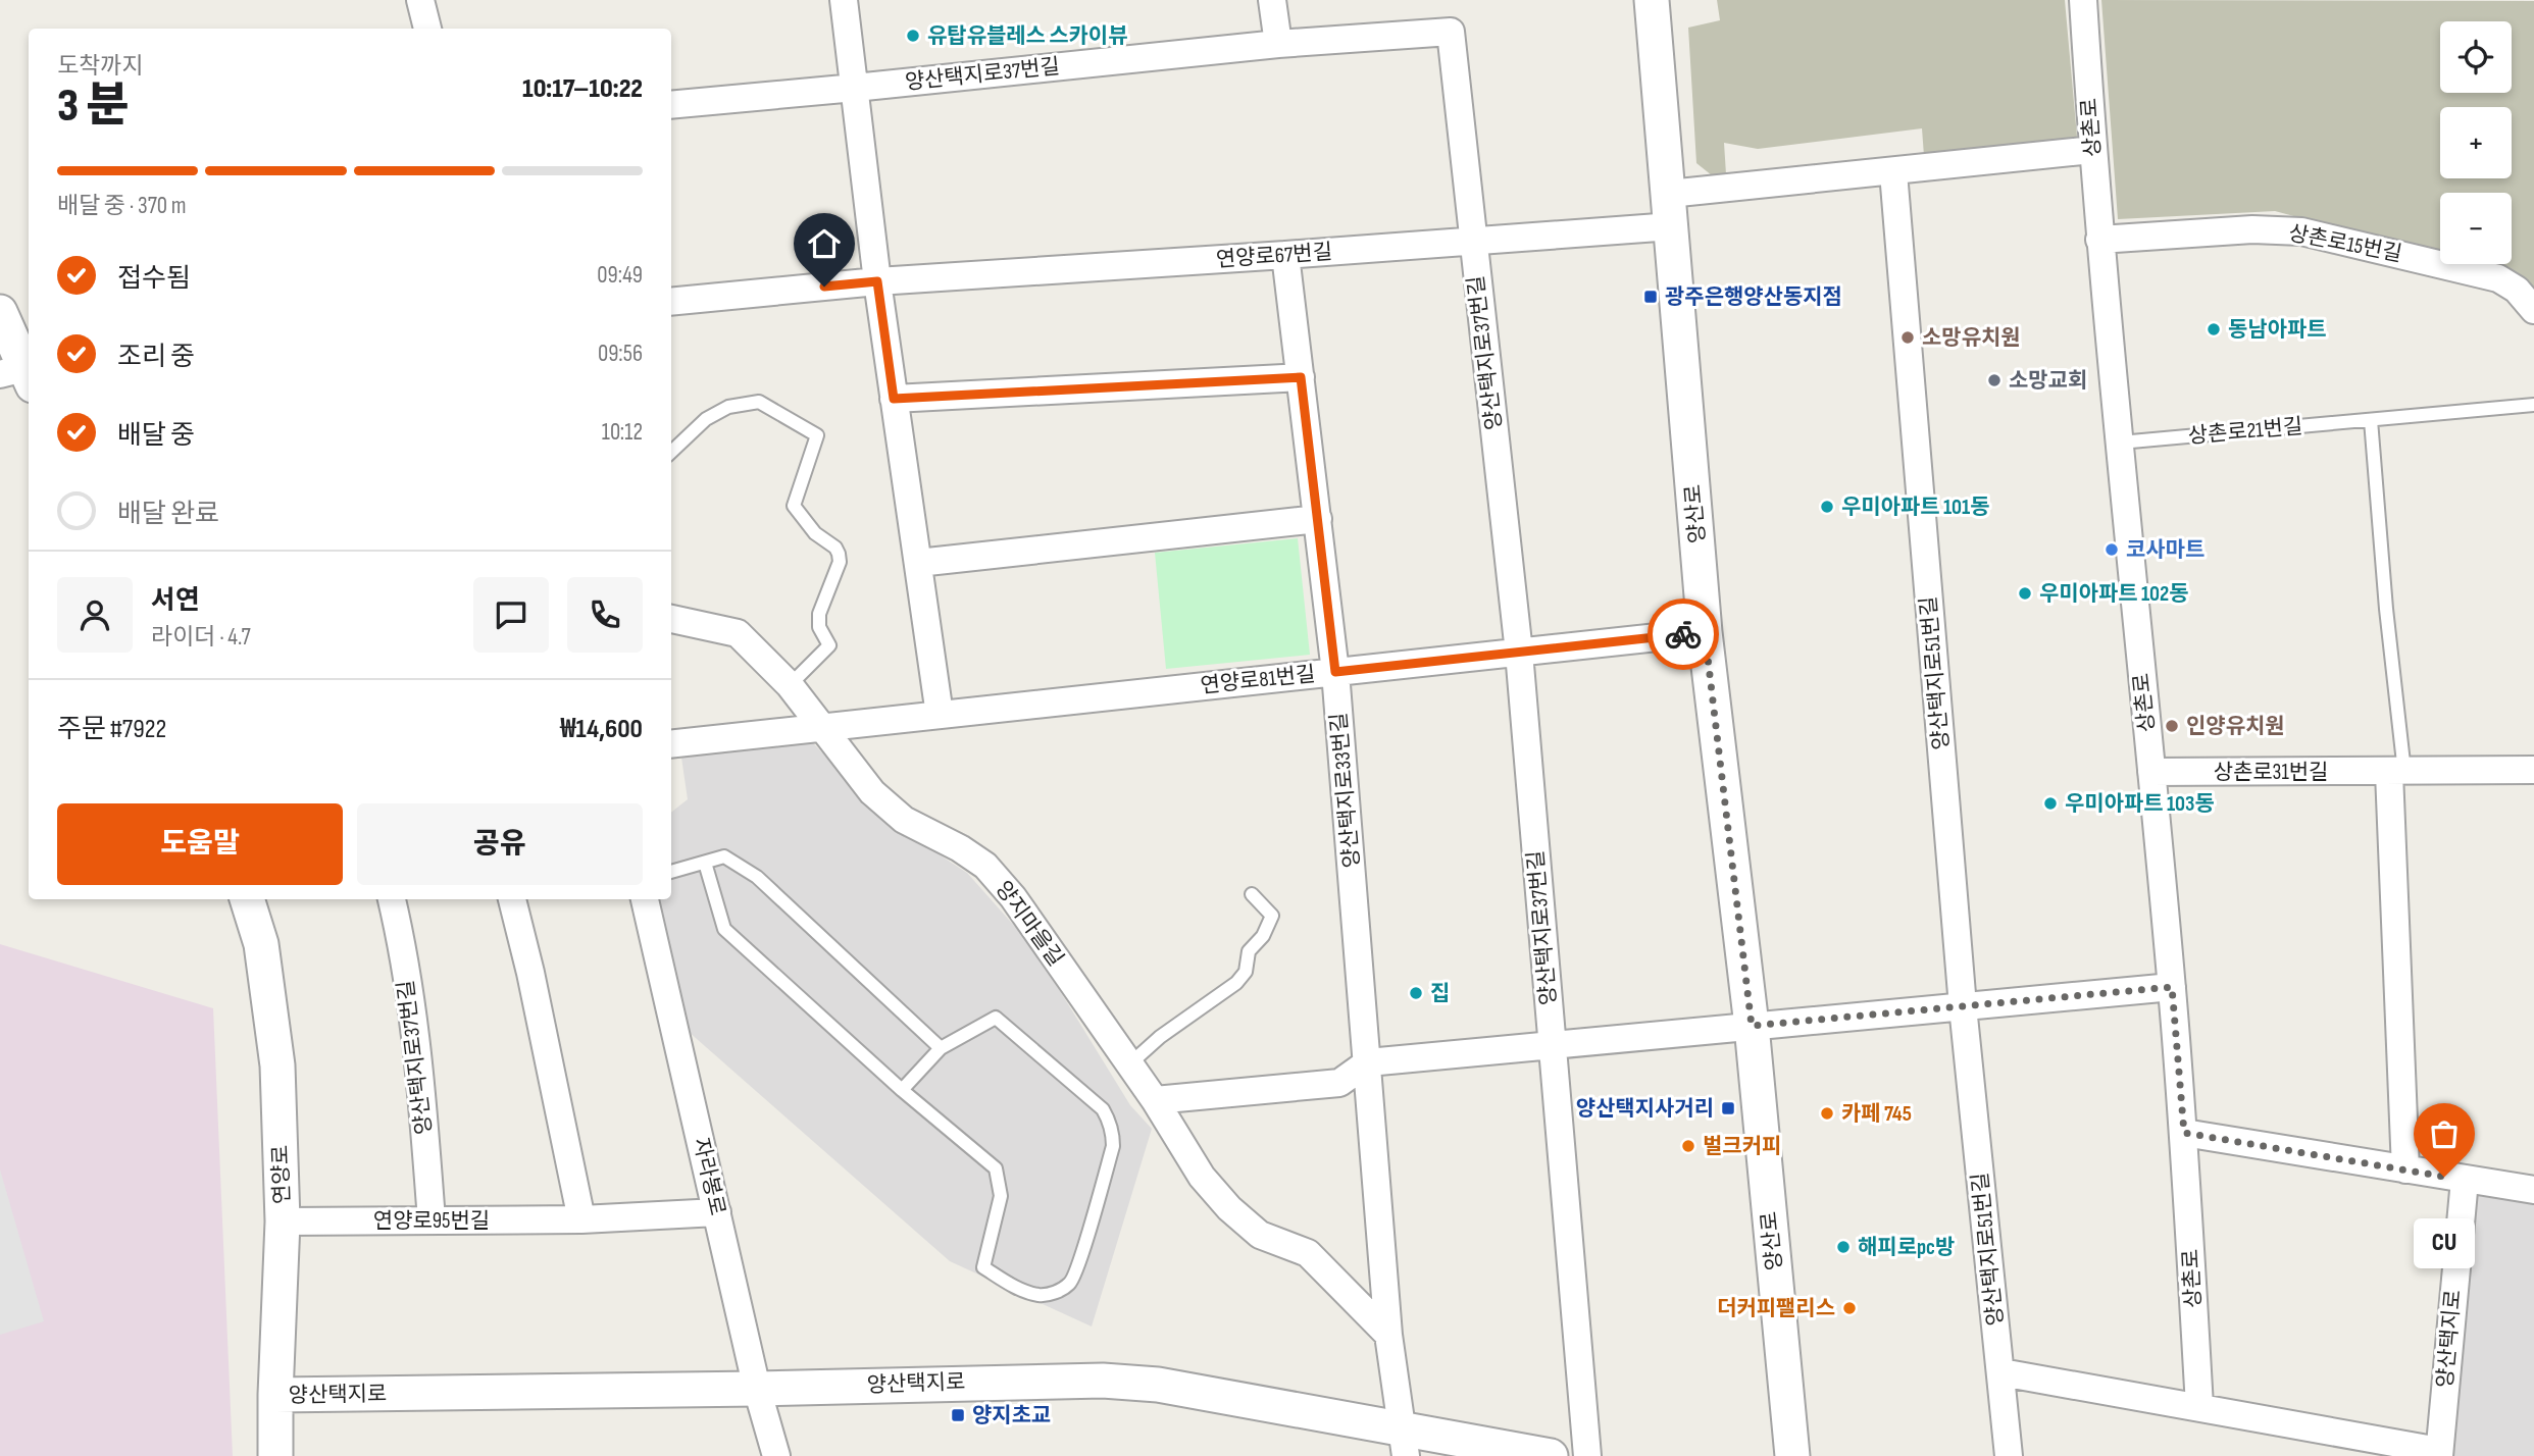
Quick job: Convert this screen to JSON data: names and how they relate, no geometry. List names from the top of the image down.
{
  "streets": {
    "street": [
      "양산택지로37번길",
      "상촌로",
      "상촌로15번길",
      "연양로67번길",
      "양산로",
      "양산택지로51번길",
      "연양로81번길",
      "상촌로31번길",
      "양산택지로33번길",
      "양지마을길",
      "연양로",
      "자라봉로",
      "연양로95번길",
      "양산택지로"
    ],
    "lane": ["상촌로21번길"]
  },
  "crossings": [
    ["양산택지로37번길", "연양로67번길"],
    ["양산택지로37번길", "연양로81번길"],
    ["양산택지로37번길", "연양로95번길"],
    ["상촌로", "상촌로15번길"],
    ["상촌로", "상촌로21번길"],
    ["상촌로", "상촌로31번길"],
    ["연양로67번길", "양산로"],
    ["연양로67번길", "양산택지로51번길"],
    ["연양로67번길", "양산택지로33번길"],
    ["양산로", "연양로81번길"],
    ["연양로81번길", "양산택지로33번길"],
    ["연양로81번길", "양지마을길"],
    ["양산택지로33번길", "양지마을길"],
    ["양산택지로33번길", "양산택지로"],
    ["연양로", "연양로95번길"],
    ["연양로", "양산택지로"],
    ["자라봉로", "연양로95번길"],
    ["자라봉로", "양산택지로"]
  ],
  "places": {
    "other": [
      "유탑유블레스 스카이뷰",
      "동남아파트",
      "소망유치원",
      "소망교회",
      "우미아파트 101동",
      "코사마트",
      "우미아파트 102동",
      "인양유치원",
      "우미아파트 103동",
      "집",
      "카페 745",
      "벌크커피",
      "CU",
      "해피로pc방",
      "더커피팰리스"
    ],
    "transit": ["광주은행양산동지점", "양산택지사거리", "양지초교"]
  },
  "page": {
    "map_buttons": ["+", "−"],
    "heading": ["3 분", "도착까지", "10:17–10:22"],
    "panel": [
      "서연",
      "라이더 · 4.7",
      "주문 #7922",
      "₩14,600"
    ],
    "bar": "배달 중 · 370 m",
    "list": [
      ["접수됨", "09:49"],
      ["조리 중", "09:56"],
      ["배달 중", "10:12"],
      "배달 완료"
    ],
    "buttons": ["도움말", "공유"],
    "bubble": "CU"
  }
}
